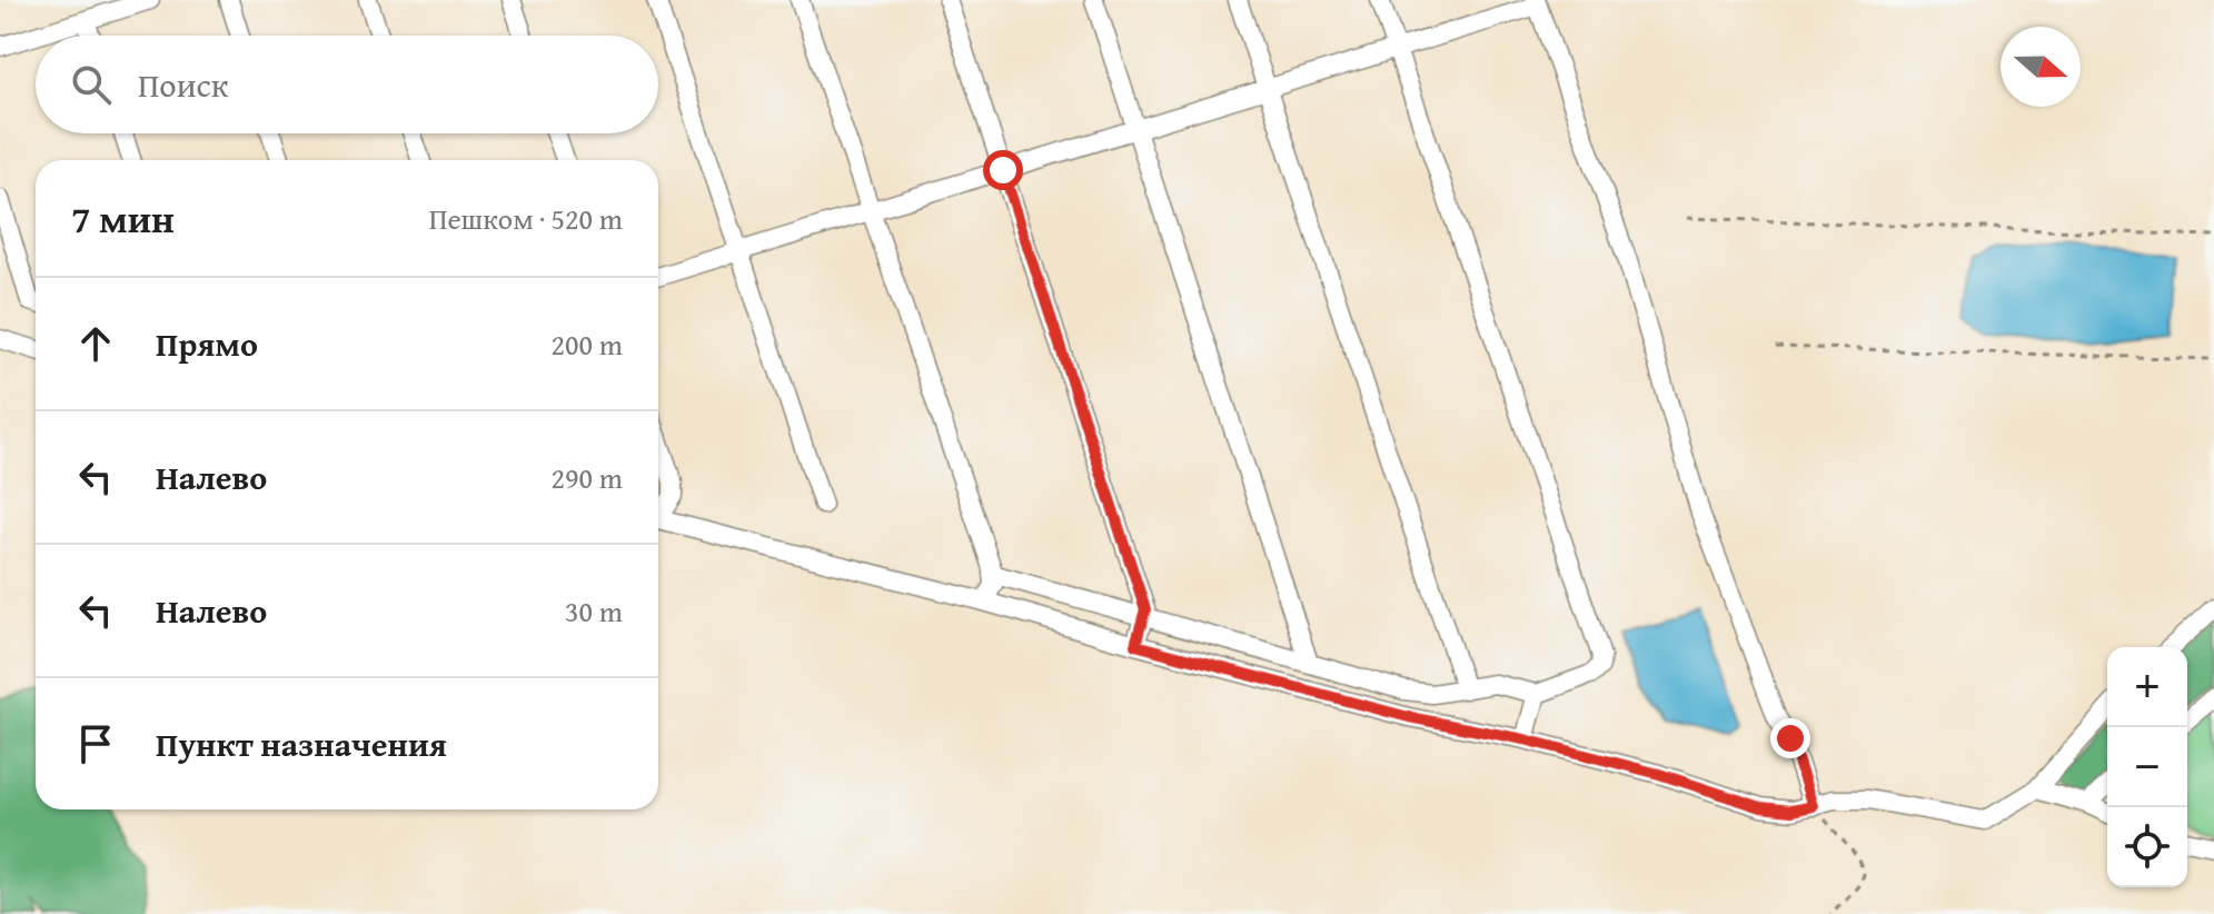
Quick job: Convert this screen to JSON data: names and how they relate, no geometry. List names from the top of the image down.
{
  "north": "right",
  "page": {
    "search": "Поиск",
    "heading": ["7 мин", "Пешком · 520 m"],
    "list": [
      ["Прямо", "200 m"],
      ["Налево", "290 m"],
      ["Налево", "30 m"],
      "Пункт назначения"
    ],
    "map_buttons": ["+", "−"]
  }
}
